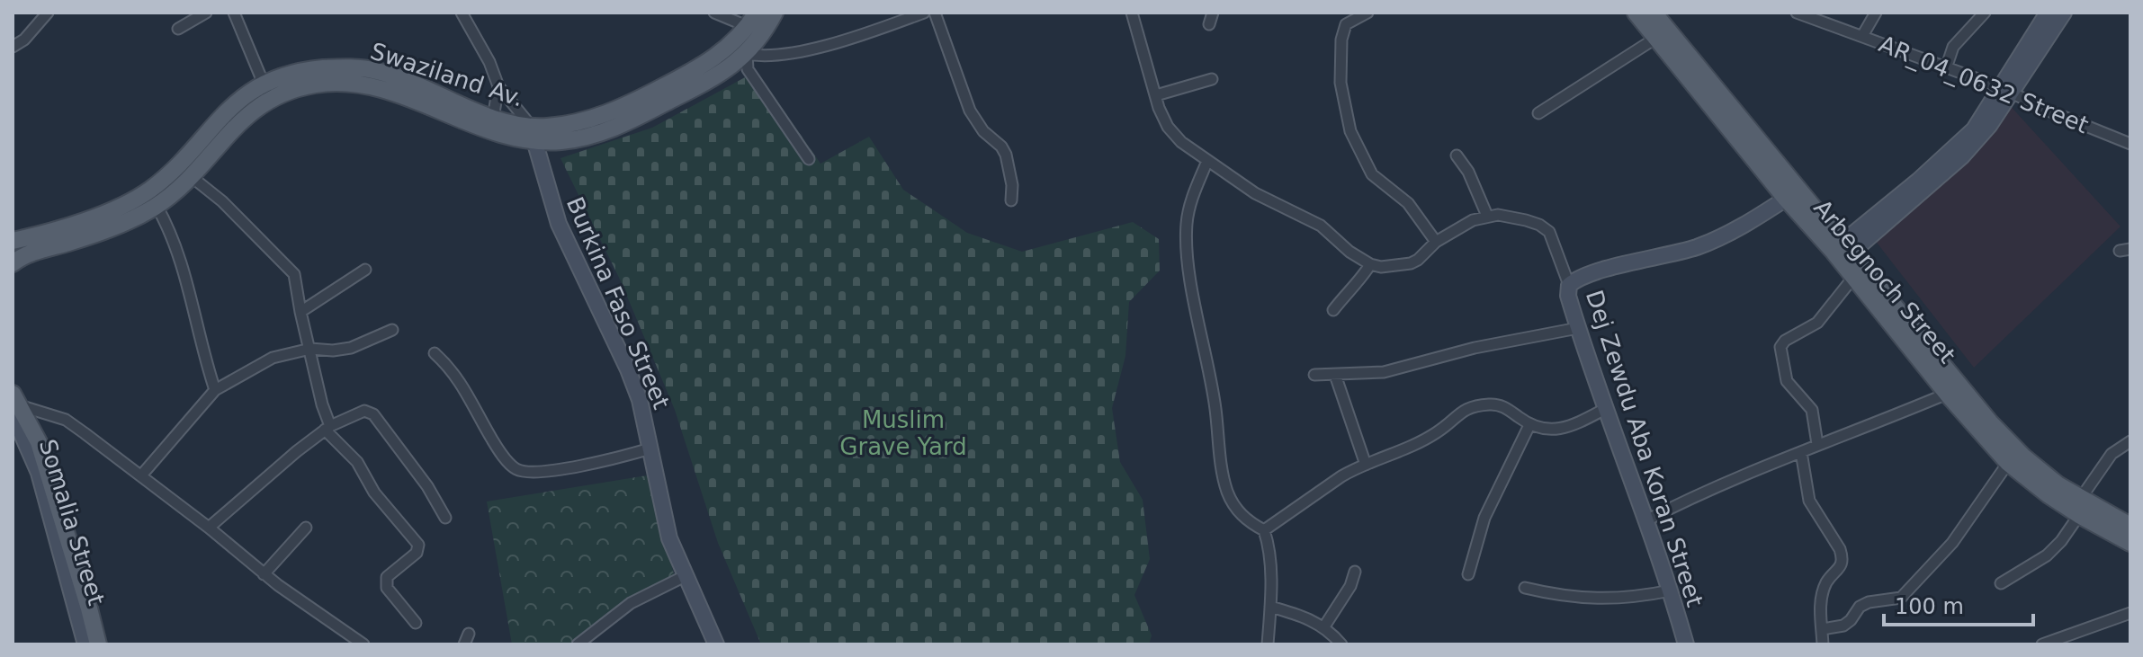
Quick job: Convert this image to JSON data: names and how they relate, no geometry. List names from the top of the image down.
{
  "streets": {
    "main road": [
      "Swaziland Av.",
      "Arbegnoch Street",
      "Burkina Faso Street",
      "Dej Zewdu Aba Koran Street",
      "Somalia Street"
    ],
    "street": ["AR_04_0632 Street"]
  },
  "crossings": [
    ["Swaziland Av.", "Burkina Faso Street"],
    ["Arbegnoch Street", "Dej Zewdu Aba Koran Street"]
  ],
  "parks": ["Muslim Grave Yard"],
  "scale_bar": "100 m"
}
